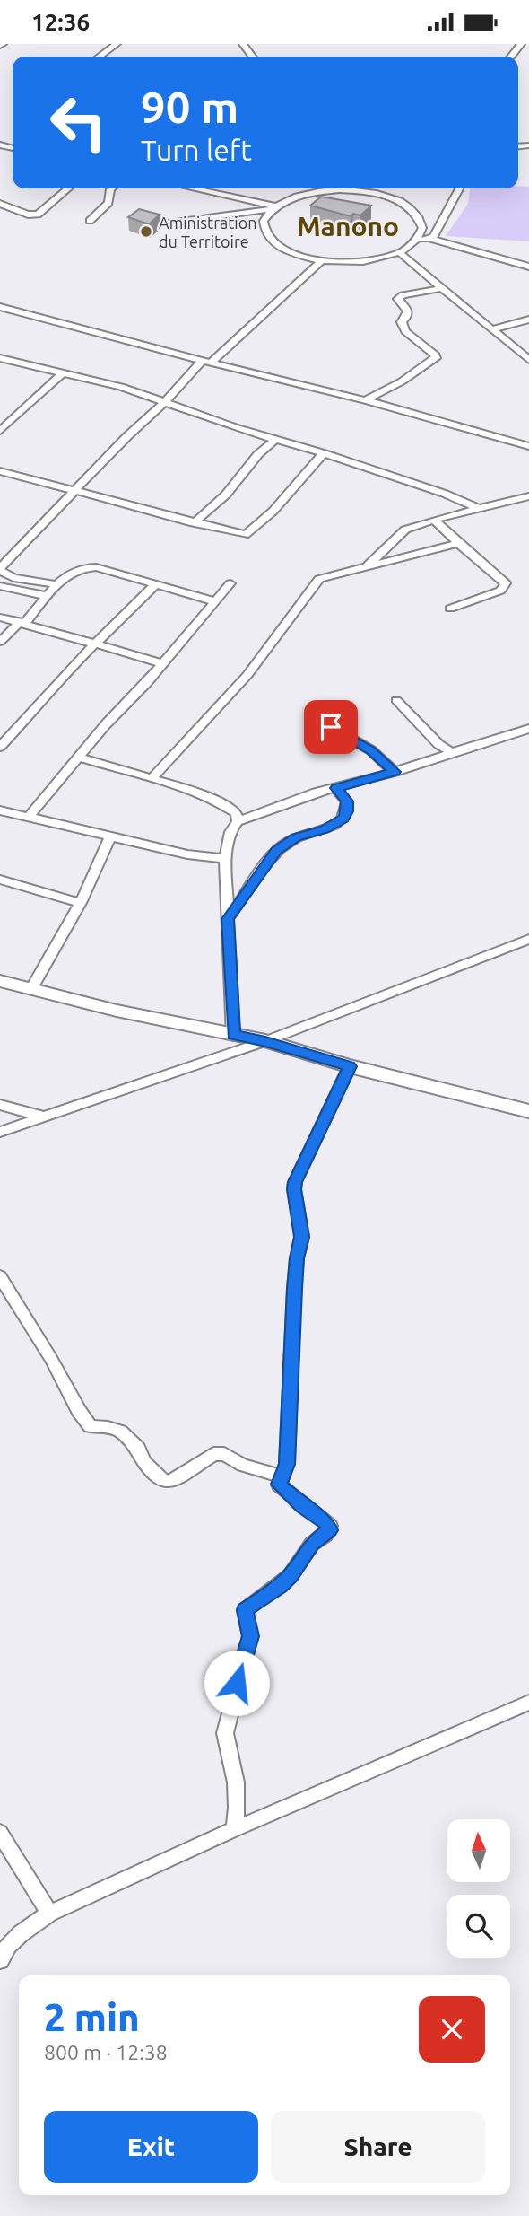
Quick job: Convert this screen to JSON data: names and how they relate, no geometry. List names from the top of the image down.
{
  "districts": ["Manono"],
  "places": ["Aministration du Territoire"],
  "north": "top",
  "page": {
    "status": "12:36",
    "turn": ["90 m", "Turn left"],
    "heading": ["2 min", "800 m · 12:38"],
    "buttons": ["Exit", "Share"]
  }
}
